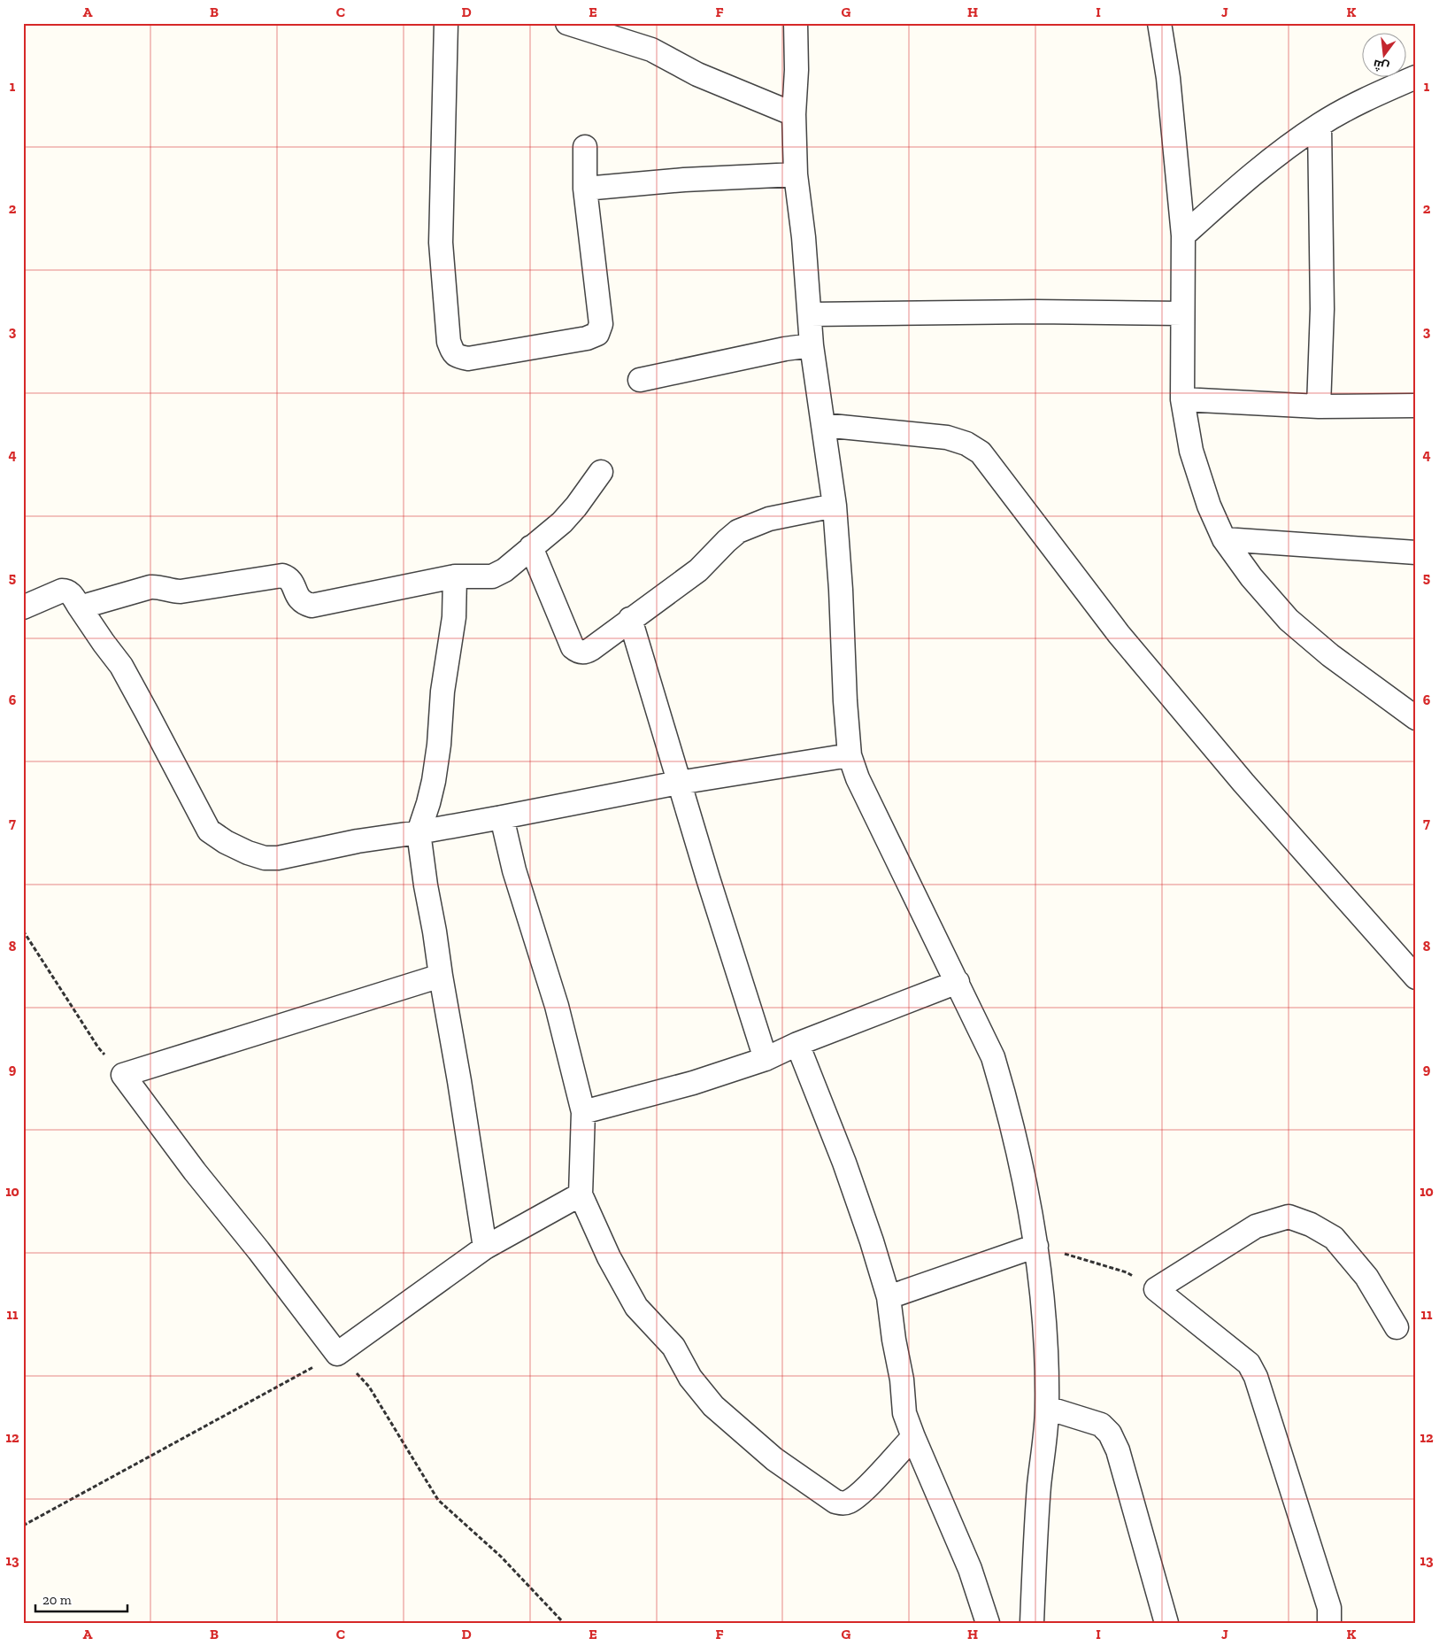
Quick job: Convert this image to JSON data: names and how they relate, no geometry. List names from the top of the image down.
{
  "scale_bar": "20 m",
  "north": "bottom",
  "grid": {
    "columns": [
      "A",
      "B",
      "C",
      "D",
      "E",
      "F",
      "G",
      "H",
      "I",
      "J",
      "K"
    ],
    "rows": [
      "1",
      "2",
      "3",
      "4",
      "5",
      "6",
      "7",
      "8",
      "9",
      "10",
      "11",
      "12",
      "13"
    ]
  }
}
